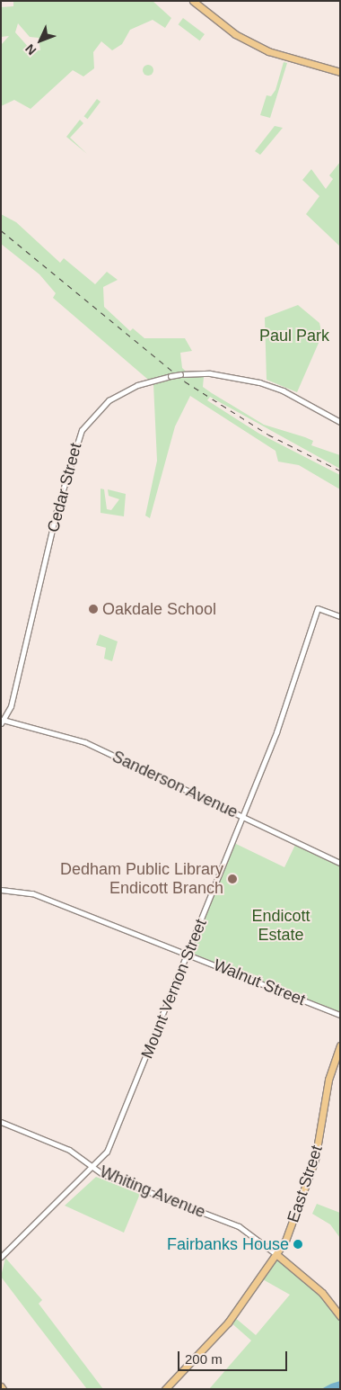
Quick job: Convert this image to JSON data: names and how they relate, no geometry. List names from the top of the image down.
{
  "streets": {
    "main road": ["East Street"],
    "street": [
      "Cedar Street",
      "Sanderson Avenue",
      "Walnut Street",
      "Mount Vernon Street",
      "Whiting Avenue"
    ]
  },
  "crossings": [
    ["Cedar Street", "Sanderson Avenue"],
    ["Sanderson Avenue", "Mount Vernon Street"],
    ["Walnut Street", "Mount Vernon Street"],
    ["Mount Vernon Street", "Whiting Avenue"],
    ["East Street", "Whiting Avenue"]
  ],
  "parks": ["Paul Park", "Endicott Estate"],
  "places": ["Oakdale School", "Dedham Public Library Endicott Branch", "Fairbanks House"],
  "scale_bar": "200 m",
  "north": "bottom left"
}
